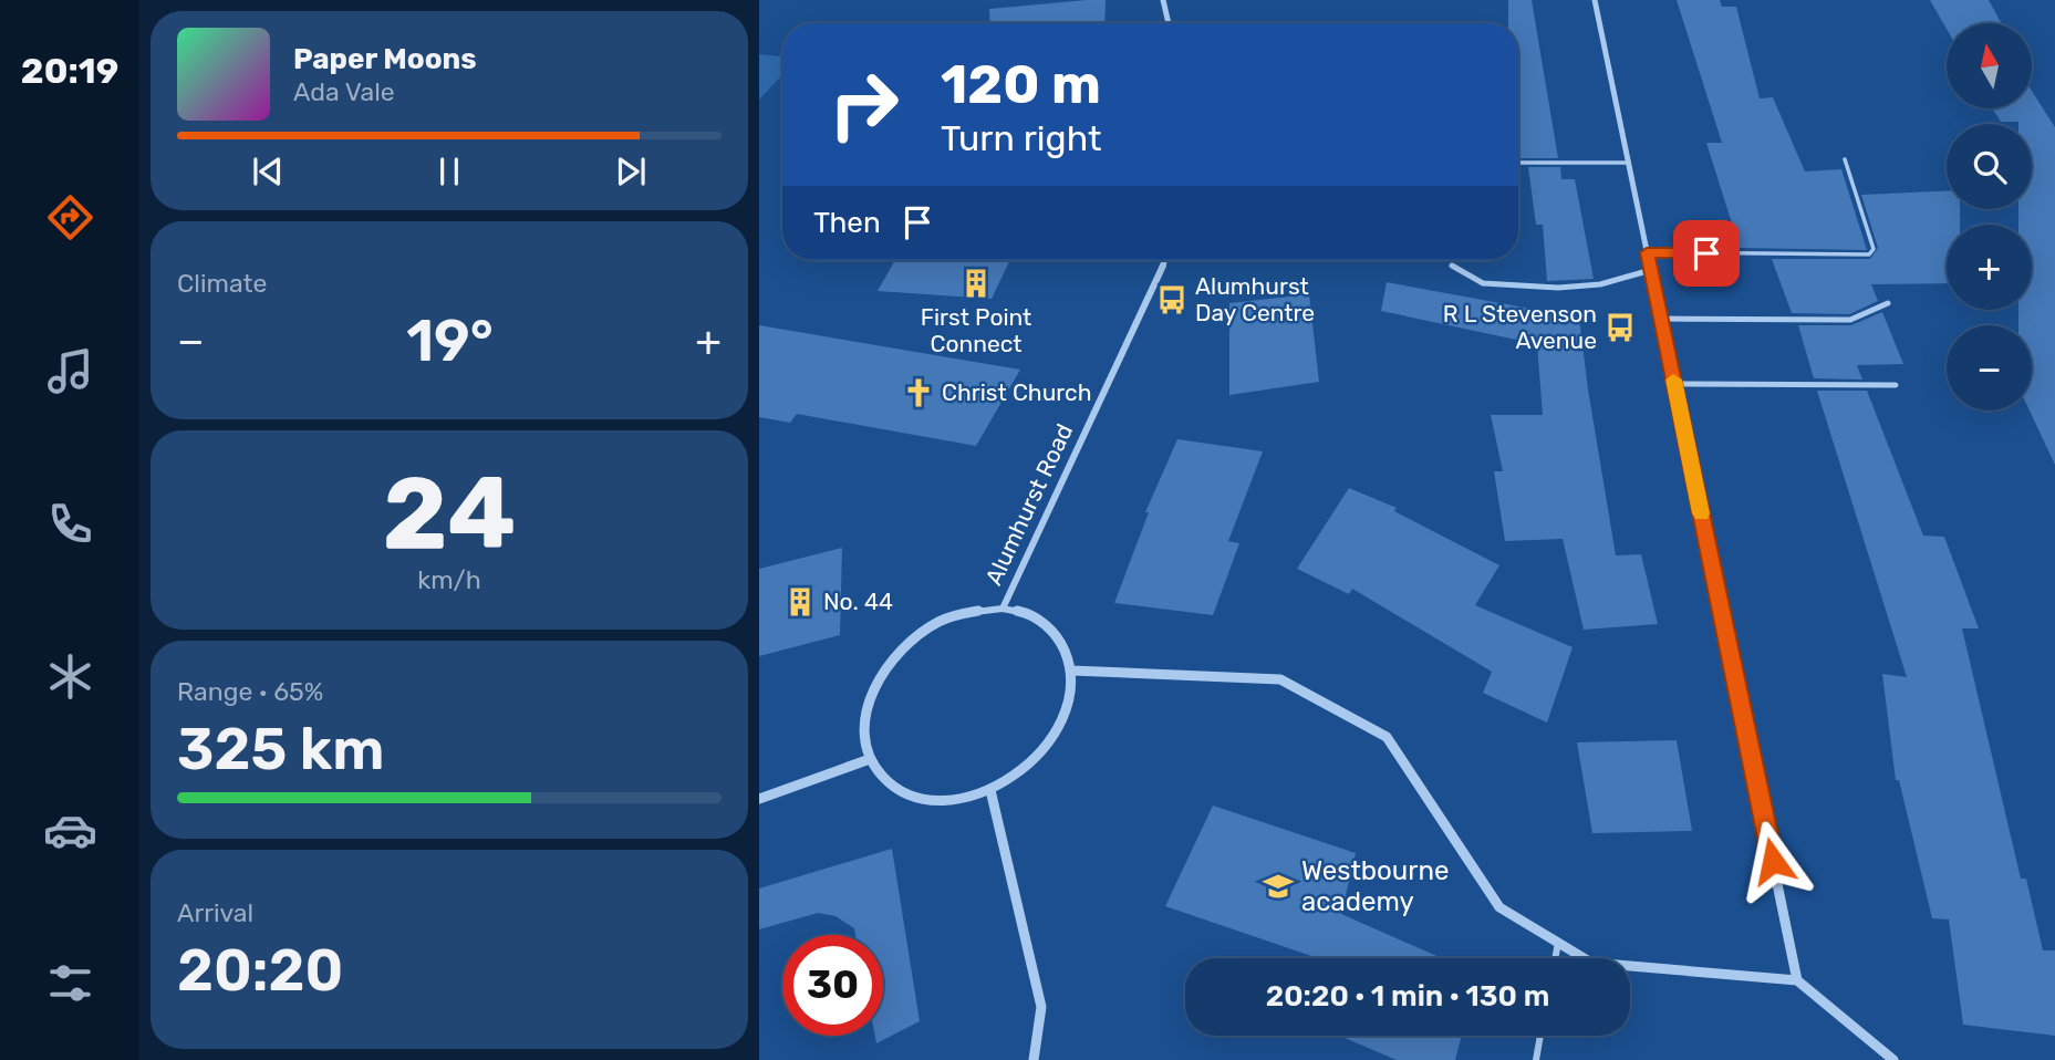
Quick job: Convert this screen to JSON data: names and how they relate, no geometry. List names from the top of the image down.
{
  "streets": {
    "street": ["Alumhurst Road"]
  },
  "places": {
    "building": ["First Point Connect", "No. 44"],
    "bus stop": ["Alumhurst Day Centre", "R L Stevenson Avenue"],
    "church": ["Christ Church"],
    "school or university": ["Westbourne academy"]
  },
  "north": "top",
  "page": {
    "tabs": "20:19",
    "map_buttons": ["+", "−"],
    "turn": ["120 m", "Turn right"],
    "song": ["Paper Moons", "Ada Vale"],
    "then": "Then",
    "tile": [
      "Climate",
      ["24", "km/h"],
      ["Range · 65%", "325 km"],
      ["Arrival", "20:20"]
    ],
    "heat": ["−", "19°", "+"],
    "limit": "30",
    "trip": "20:20 · 1 min · 130 m"
  }
}
